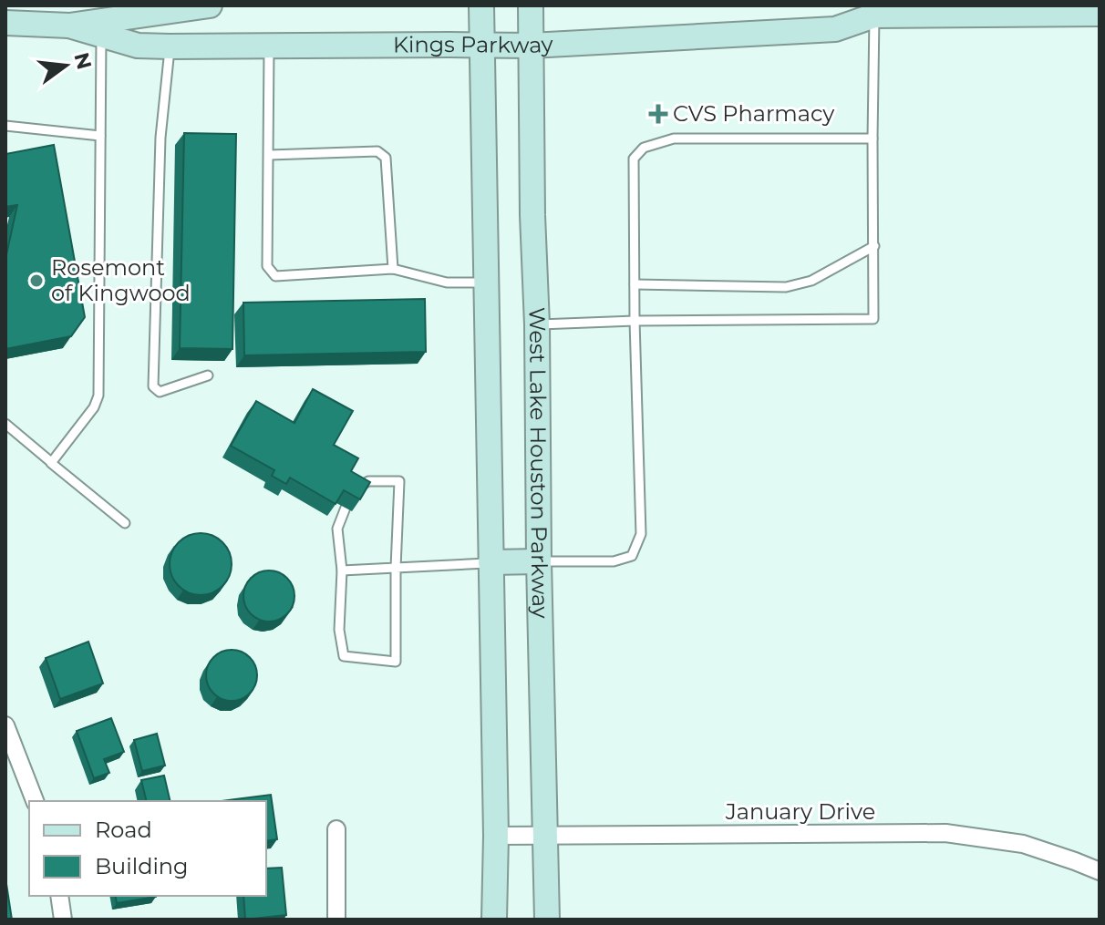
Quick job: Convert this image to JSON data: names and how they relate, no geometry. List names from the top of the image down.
{
  "streets": {
    "main road": ["Kings Parkway", "West Lake Houston Parkway"],
    "street": ["January Drive"]
  },
  "crossings": [
    ["Kings Parkway", "West Lake Houston Parkway"],
    ["West Lake Houston Parkway", "January Drive"]
  ],
  "places": {
    "health": ["CVS Pharmacy"],
    "other": ["Rosemont of Kingwood"]
  },
  "legend": ["Road", "Building"],
  "north": "right"
}
